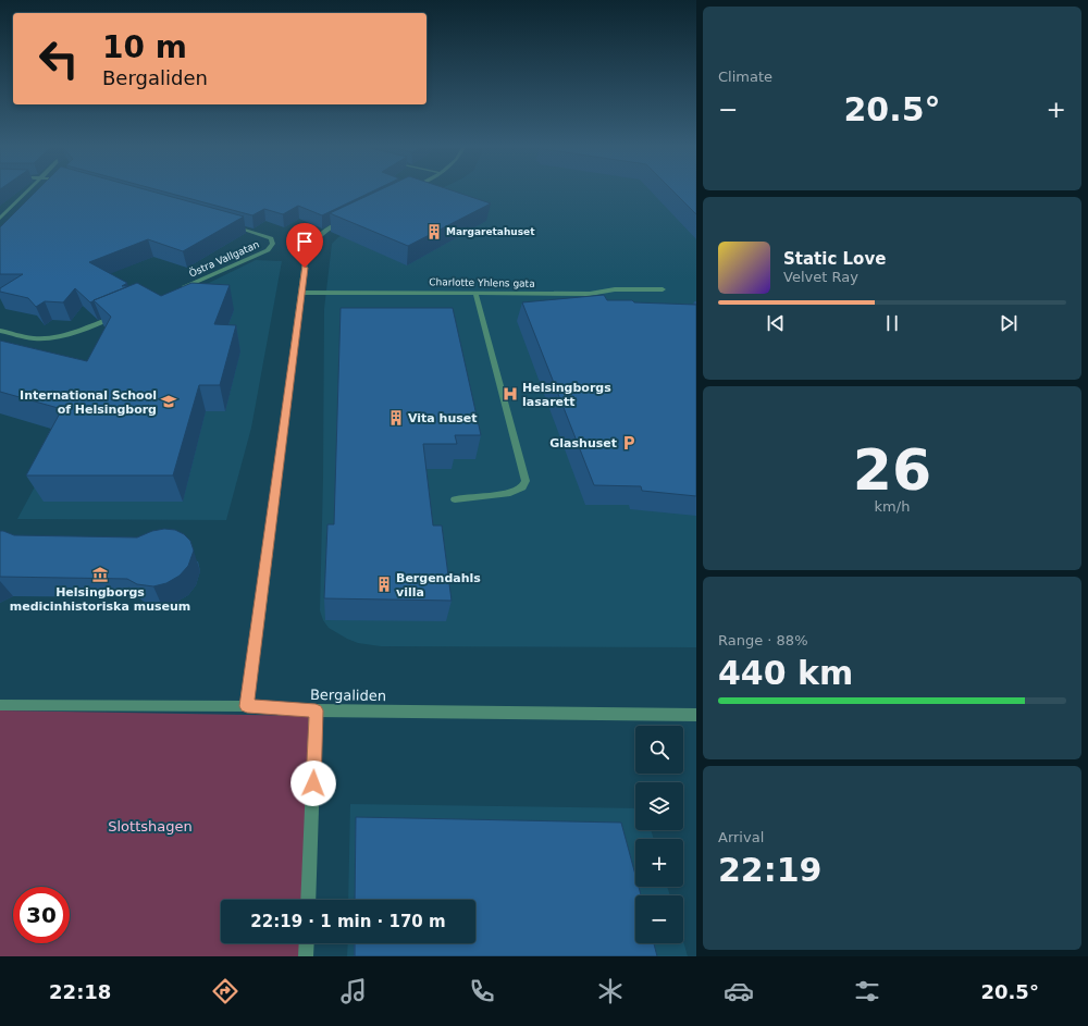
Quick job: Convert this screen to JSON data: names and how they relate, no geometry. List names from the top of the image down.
{
  "streets": {
    "street": ["Östra Vallgatan", "Charlotte Yhlens gata", "Bergaliden"]
  },
  "parks": ["Slottshagen"],
  "places": {
    "building": ["Margaretahuset", "Vita huset", "Bergendahls villa"],
    "hospital": ["Helsingborgs lasarett"],
    "school or university": ["International School of Helsingborg"],
    "parking": ["Glashuset"],
    "museum": ["Helsingborgs medicinhistoriska museum"]
  },
  "page": {
    "tile": [
      "Climate",
      ["26", "km/h"],
      ["Range · 88%", "440 km"],
      ["Arrival", "22:19"]
    ],
    "turn": ["10 m", "Bergaliden"],
    "heat": ["−", "20.5°", "+"],
    "song": ["Static Love", "Velvet Ray"],
    "map_buttons": ["+", "−"],
    "limit": "30",
    "trip": "22:19 · 1 min · 170 m",
    "tabs": ["22:18", "20.5°"]
  }
}
